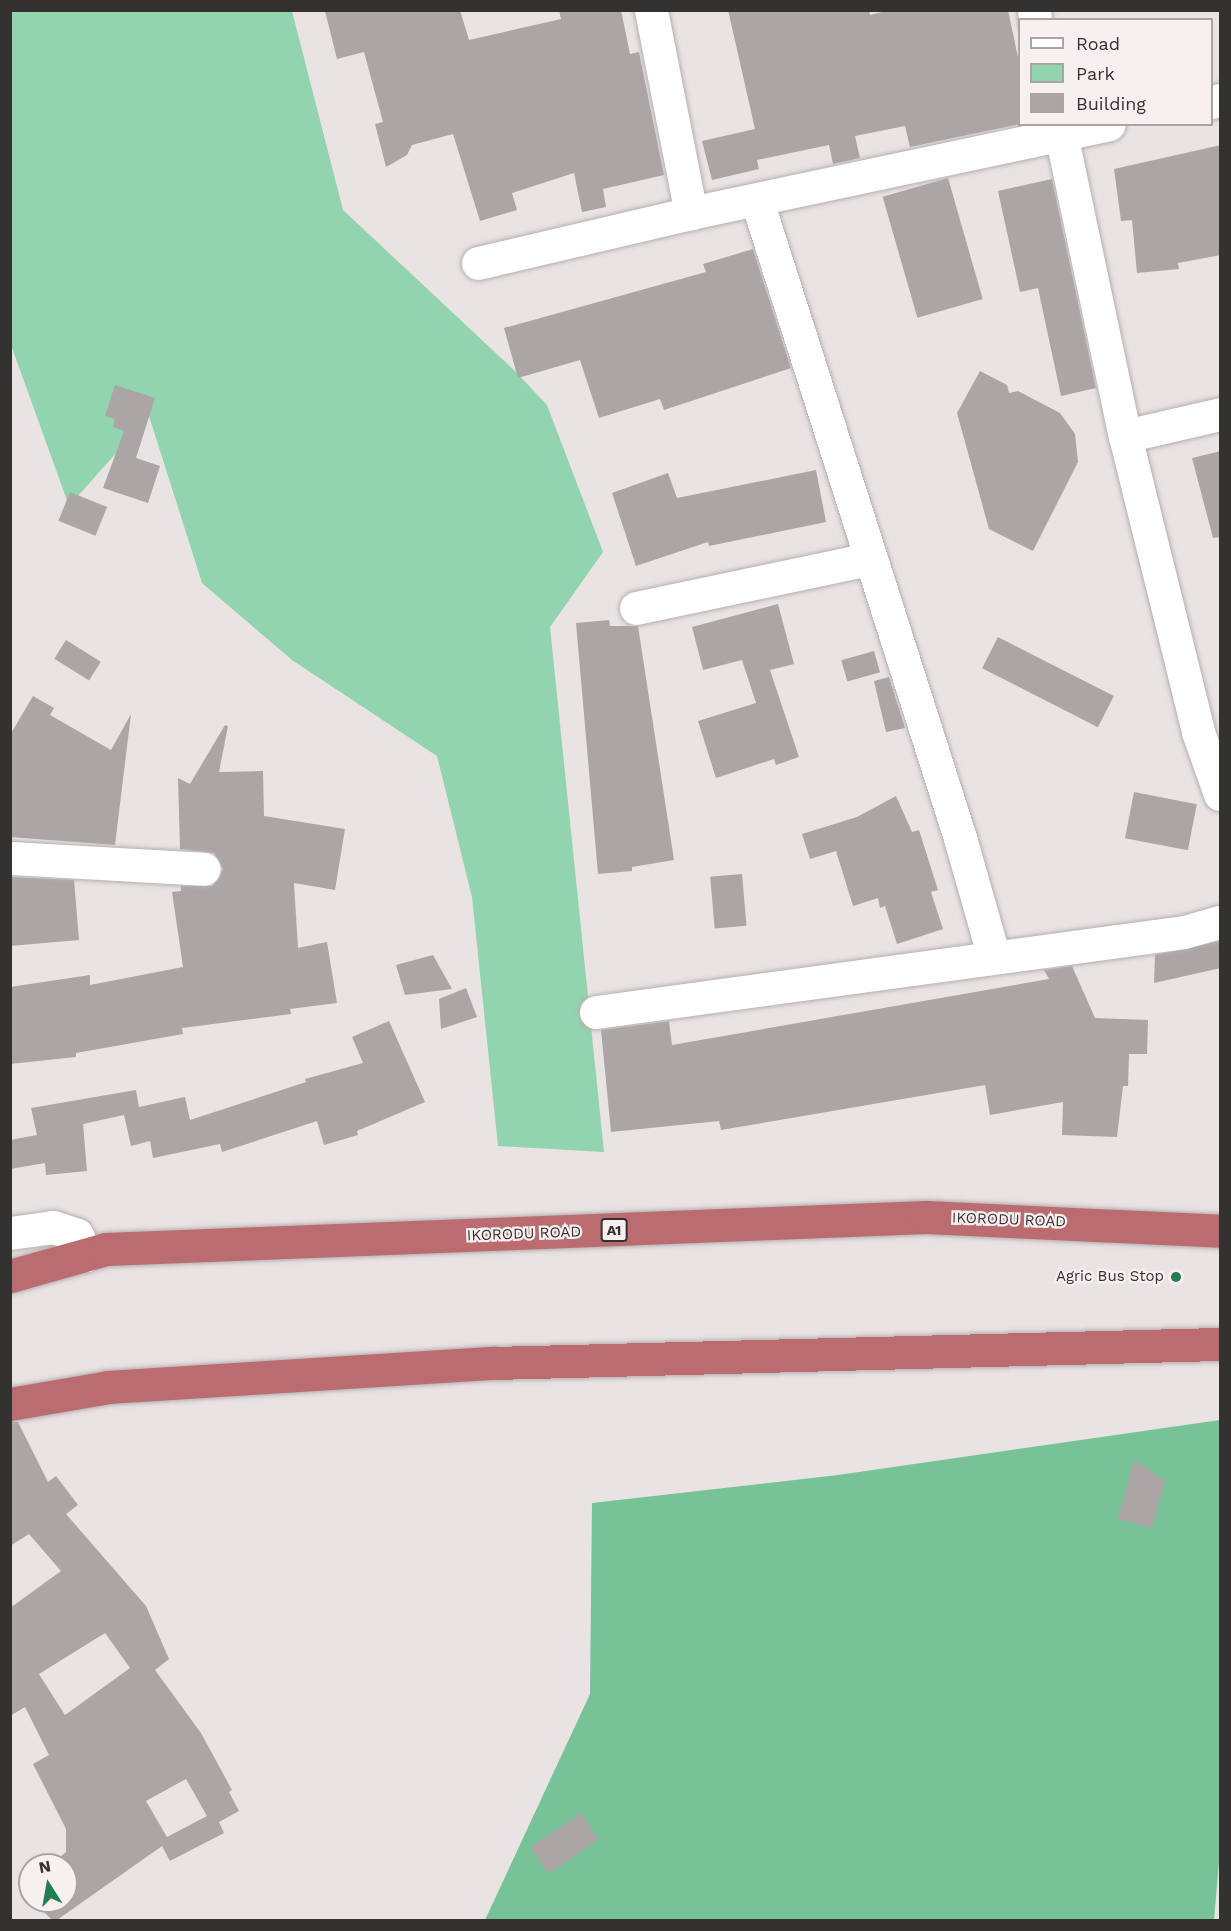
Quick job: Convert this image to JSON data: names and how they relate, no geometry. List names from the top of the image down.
{
  "streets": {
    "highway": ["IKORODU ROAD", "A1"]
  },
  "places": ["Agric Bus Stop"],
  "legend": ["Road", "Park", "Building"],
  "north": "top"
}
